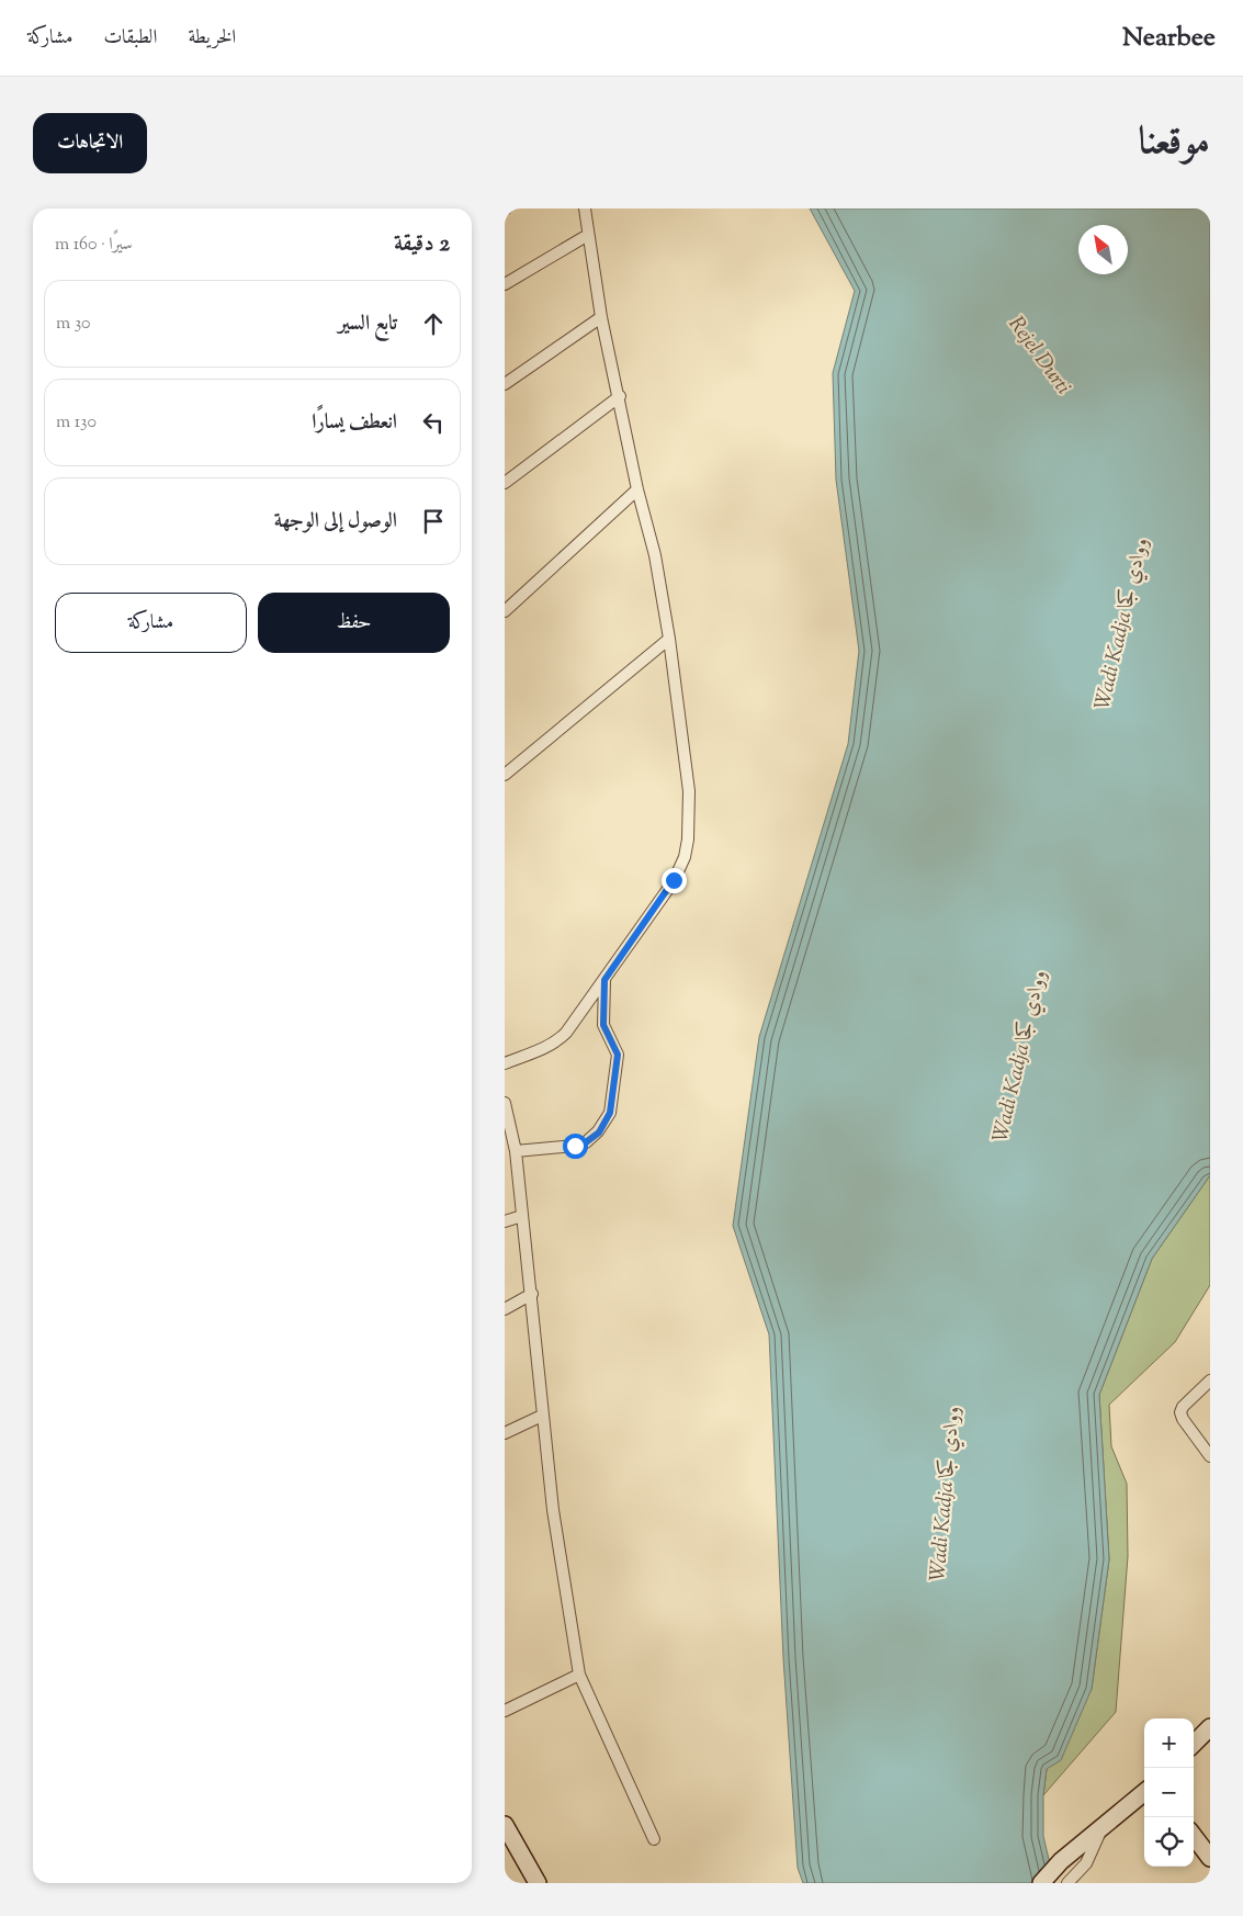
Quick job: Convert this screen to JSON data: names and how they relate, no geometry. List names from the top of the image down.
{
  "water": ["Rejel Durti", "Wadi Kadja ووادي كجا"],
  "north": "top left",
  "page": {
    "header": "Nearbee",
    "nav": ["الخريطة", "الطبقات", "مشاركة"],
    "title": "موقعنا",
    "buttons": [
      "الاتجاهات",
      ["حفظ", "مشاركة"]
    ],
    "heading": ["2 دقيقة", "سيرًا · 160 m"],
    "list": [
      ["تابع السير", "30 m"],
      ["انعطف يسارًا", "130 m"],
      "الوصول إلى الوجهة"
    ],
    "map_buttons": ["+", "−"]
  }
}
